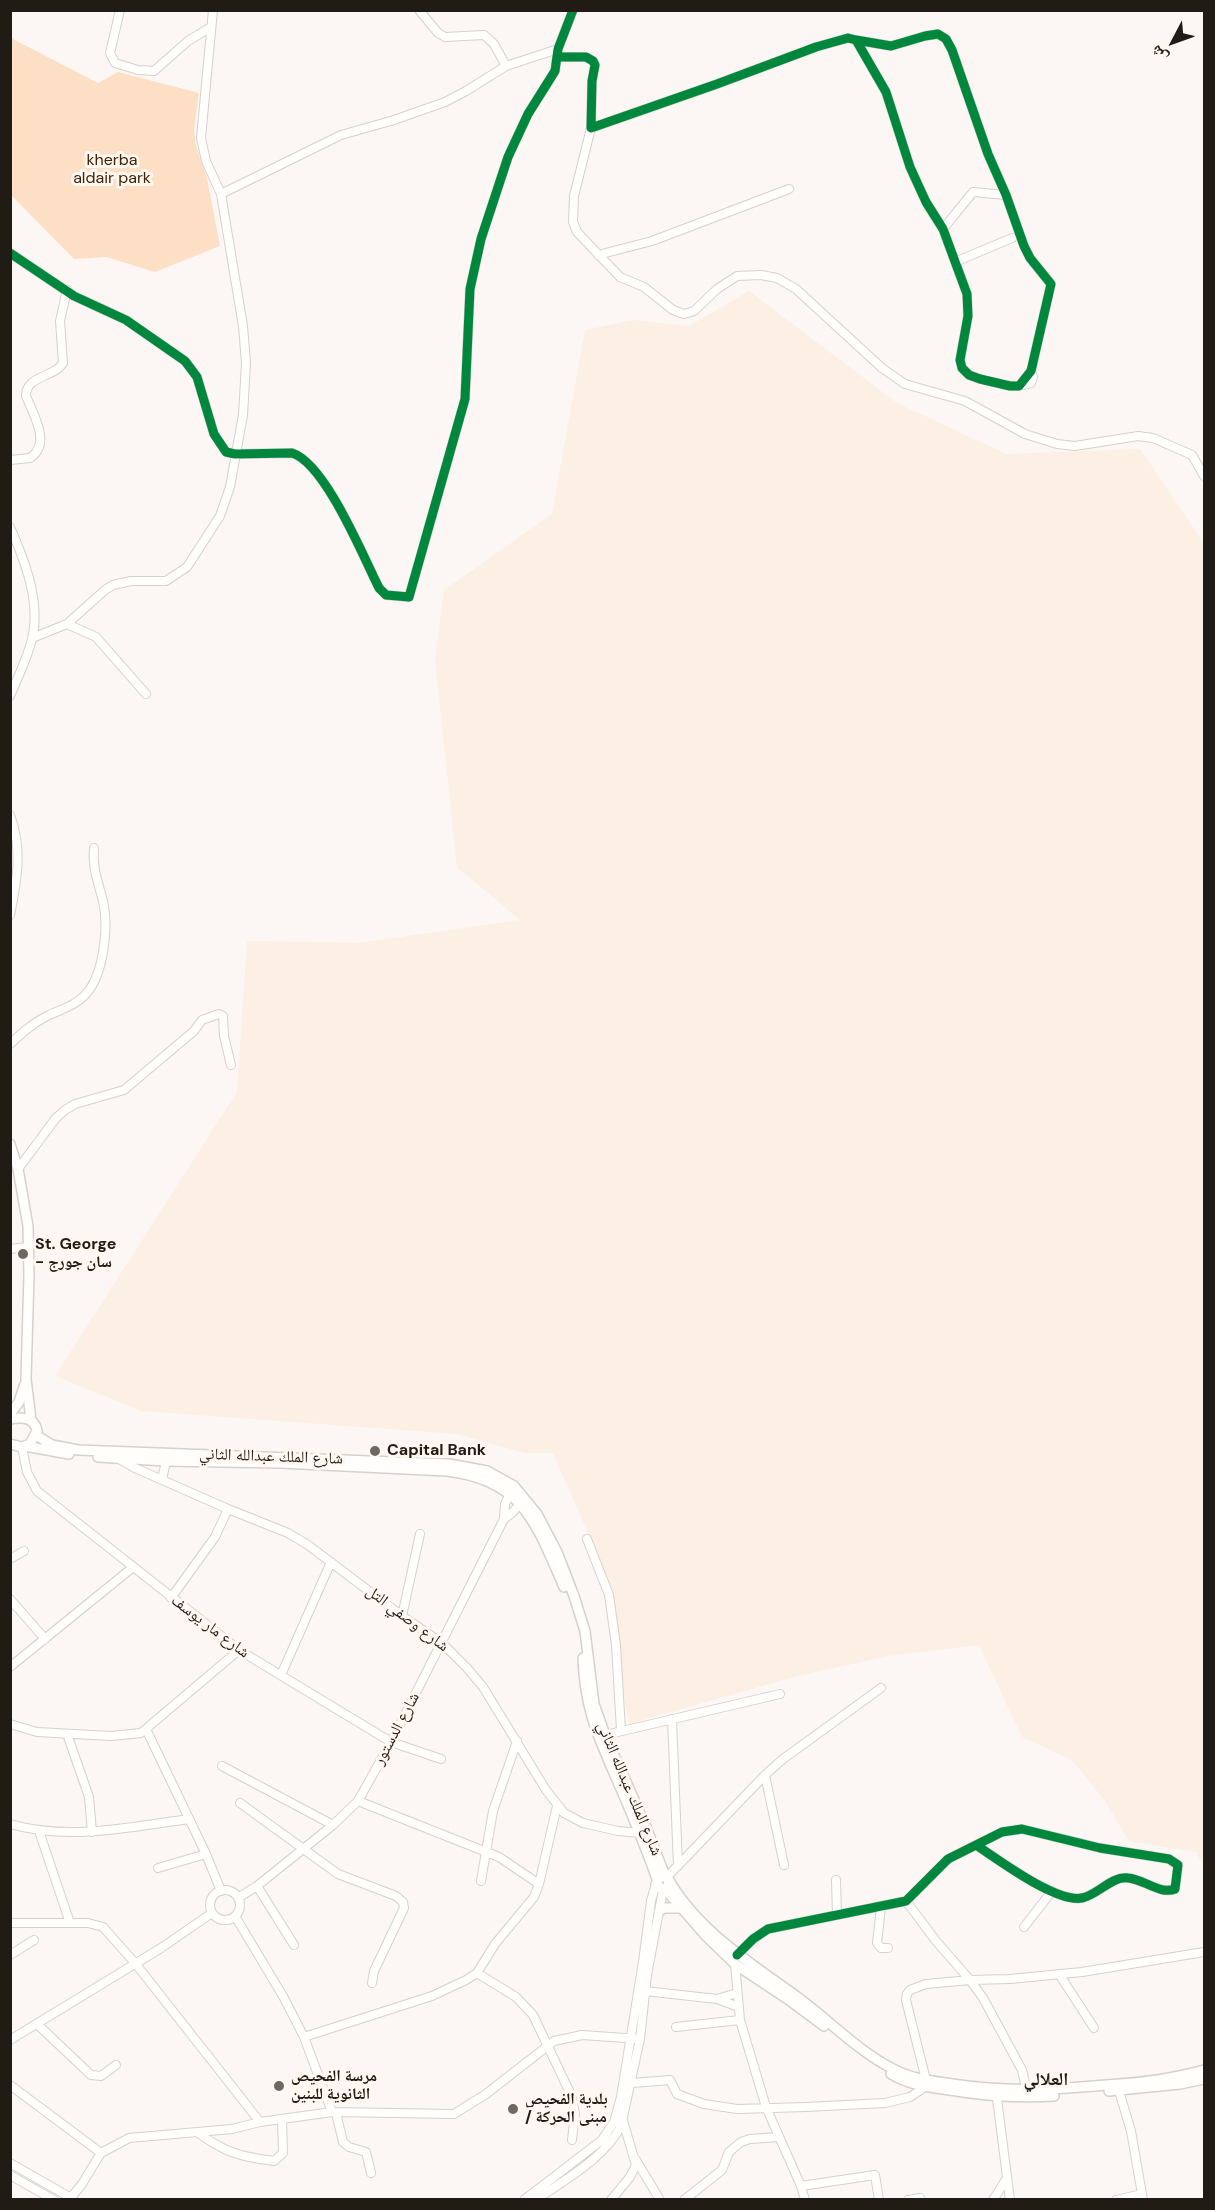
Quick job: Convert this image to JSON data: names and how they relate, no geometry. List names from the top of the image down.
{
  "streets": {
    "main road": ["شارع الملك عبدالله الثاني"],
    "street": ["شارع وصفي التل", "شارع مار يوسف", "شارع الدستور"]
  },
  "crossings": [
    ["شارع الملك عبدالله الثاني", "شارع وصفي التل"],
    ["شارع الملك عبدالله الثاني", "شارع مار يوسف"],
    ["شارع الملك عبدالله الثاني", "شارع الدستور"],
    ["شارع وصفي التل", "شارع الدستور"],
    ["شارع مار يوسف", "شارع الدستور"]
  ],
  "districts": ["العلالي"],
  "parks": ["kherba aldair park"],
  "places": [
    "St. George - سان جورج",
    "Capital Bank",
    "مرسة الفحيص الثانوية للبنين",
    "بلدية الفحيص / مبنى الحركة"
  ],
  "north": "bottom left"
}
